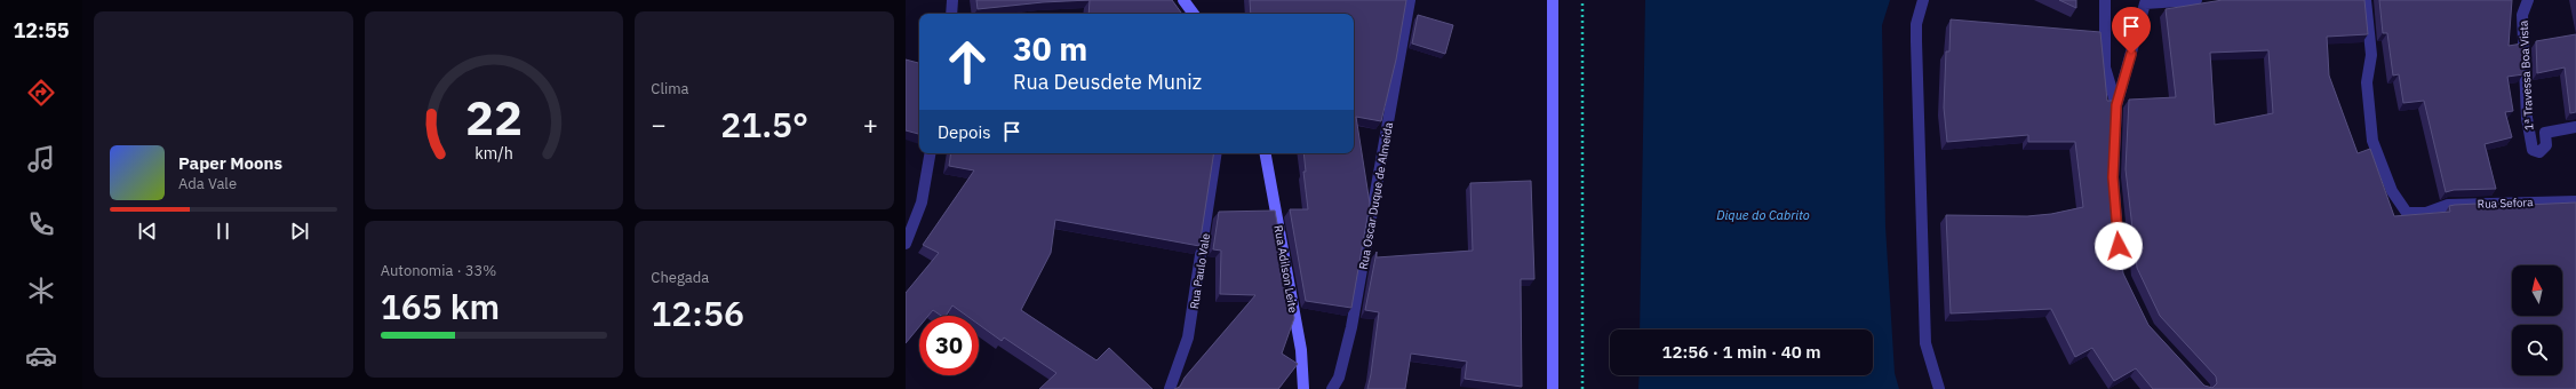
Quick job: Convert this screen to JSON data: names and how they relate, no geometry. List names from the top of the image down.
{
  "streets": {
    "street": [
      "1ª Travessa Boa Vista",
      "Rua Oscar Duque de Almeida",
      "Rua Sefora",
      "Rua Adilson Leite",
      "Rua Paulo Vale"
    ]
  },
  "water": ["Dique do Cabrito"],
  "north": "top",
  "page": {
    "tabs": "12:55",
    "tile": [
      "Clima",
      ["Autonomia · 33%", "165 km"],
      ["Chegada", "12:56"]
    ],
    "turn": ["30 m", "Rua Deusdete Muniz"],
    "heat": ["−", "21.5°", "+"],
    "then": "Depois",
    "song": ["Paper Moons", "Ada Vale"],
    "limit": "30",
    "trip": "12:56 · 1 min · 40 m",
    "gauge": ["22", "km/h"]
  }
}
